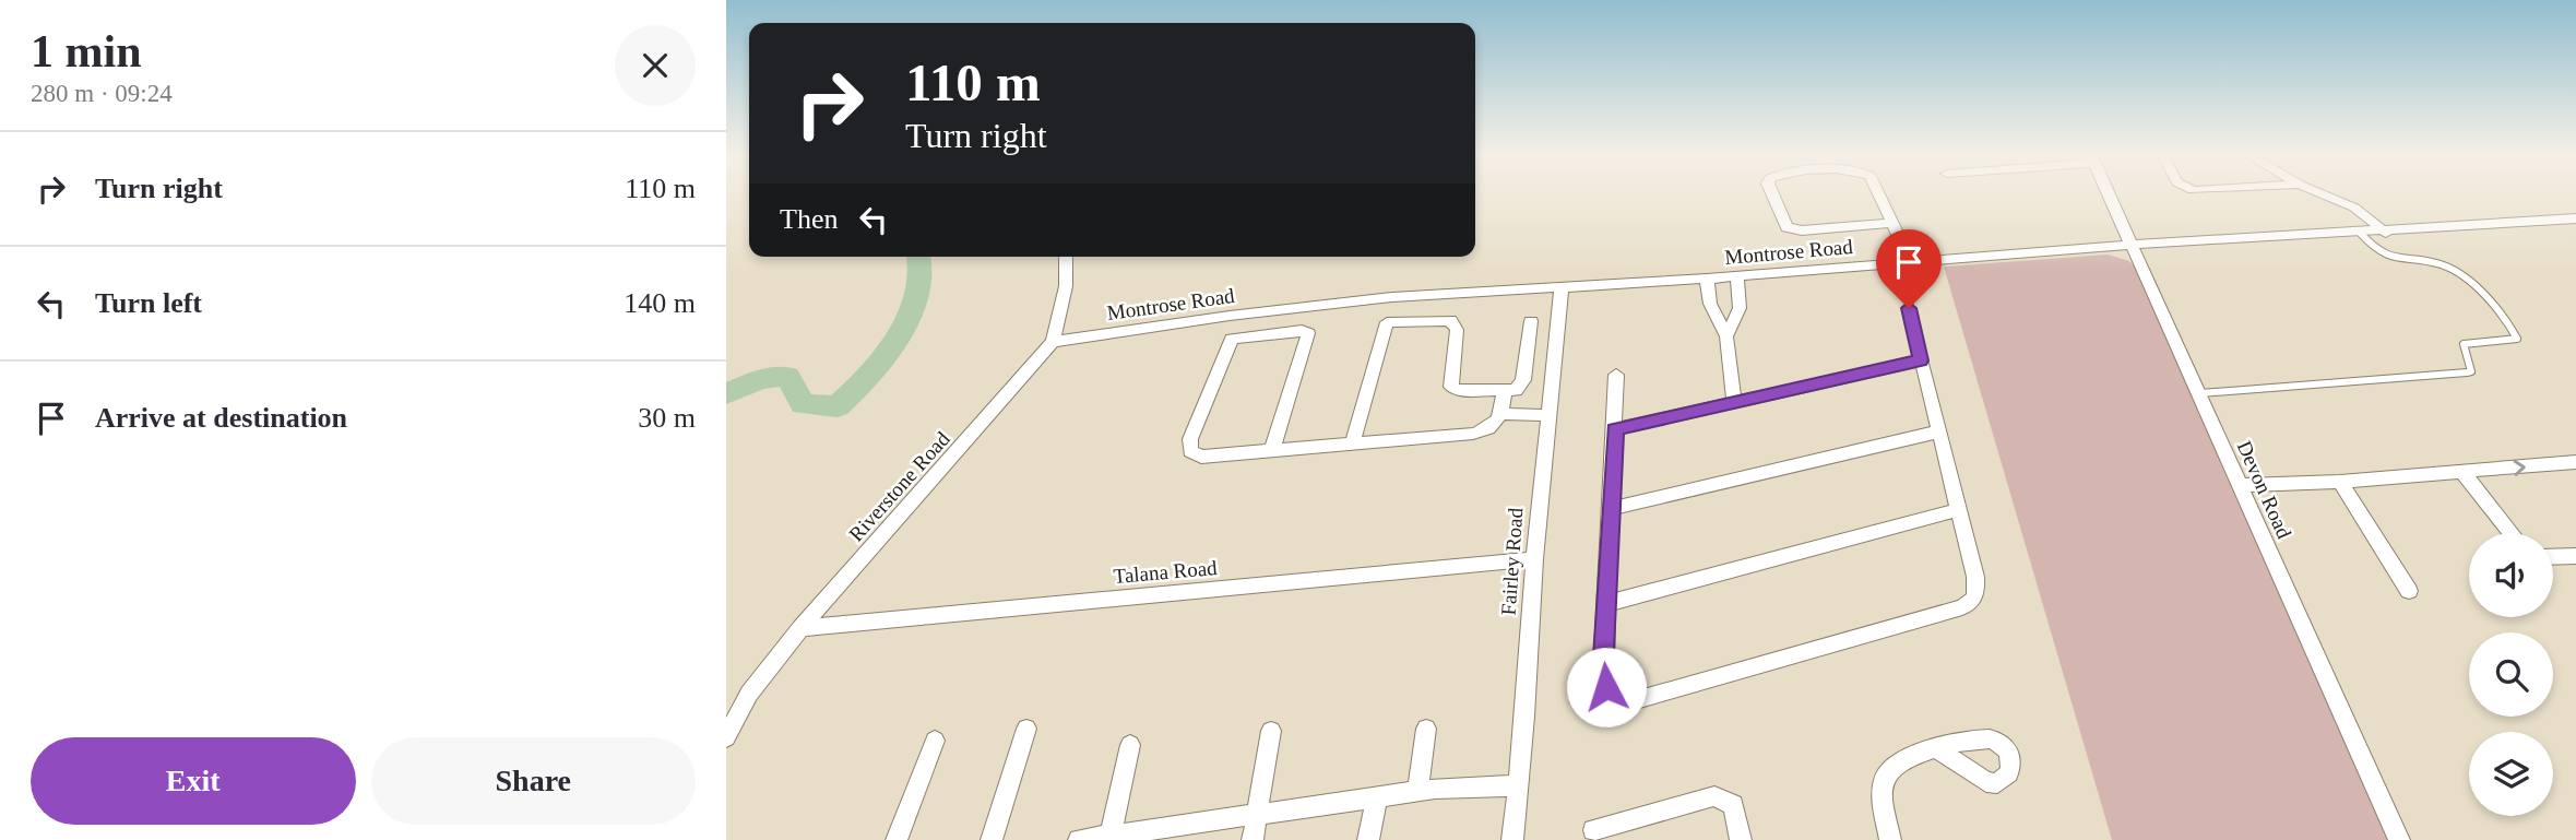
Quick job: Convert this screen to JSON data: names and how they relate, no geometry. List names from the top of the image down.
{
  "streets": {
    "street": [
      "Montrose Road",
      "Riverstone Road",
      "Devon Road",
      "Fairley Road",
      "Talana Road"
    ]
  },
  "crossings": [
    ["Montrose Road", "Riverstone Road"],
    ["Montrose Road", "Devon Road"],
    ["Montrose Road", "Fairley Road"],
    ["Riverstone Road", "Talana Road"],
    ["Fairley Road", "Talana Road"]
  ],
  "page": {
    "heading": ["1 min", "280 m · 09:24"],
    "turn": ["110 m", "Turn right"],
    "list": [
      {
        "name": "Turn right",
        "value": "110 m"
      },
      {
        "name": "Turn left",
        "value": "140 m"
      },
      {
        "name": "Arrive at destination",
        "value": "30 m"
      }
    ],
    "then": "Then",
    "buttons": ["Exit", "Share"]
  }
}
